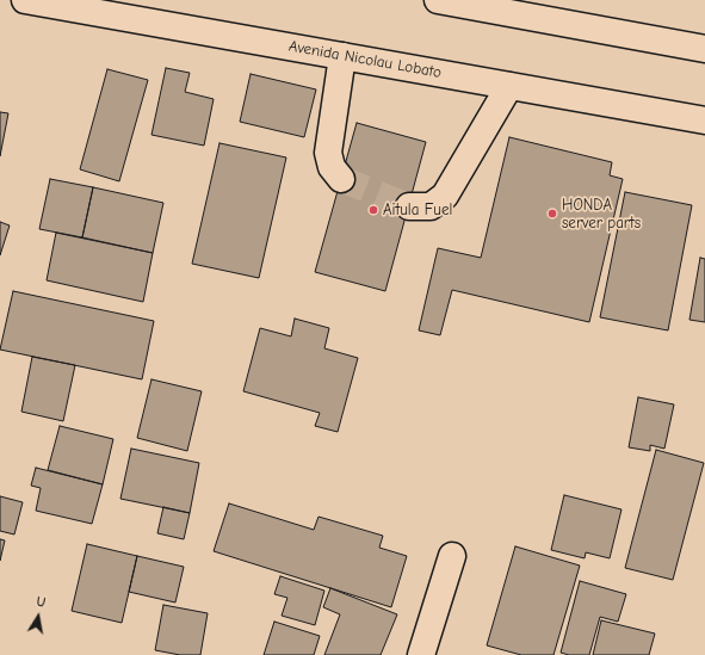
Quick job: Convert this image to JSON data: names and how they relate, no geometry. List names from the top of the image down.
{
  "streets": {
    "main road": ["Avenida Nicolau Lobato"]
  },
  "places": ["Aitula Fuel", "HONDA server parts"],
  "north": "top"
}
